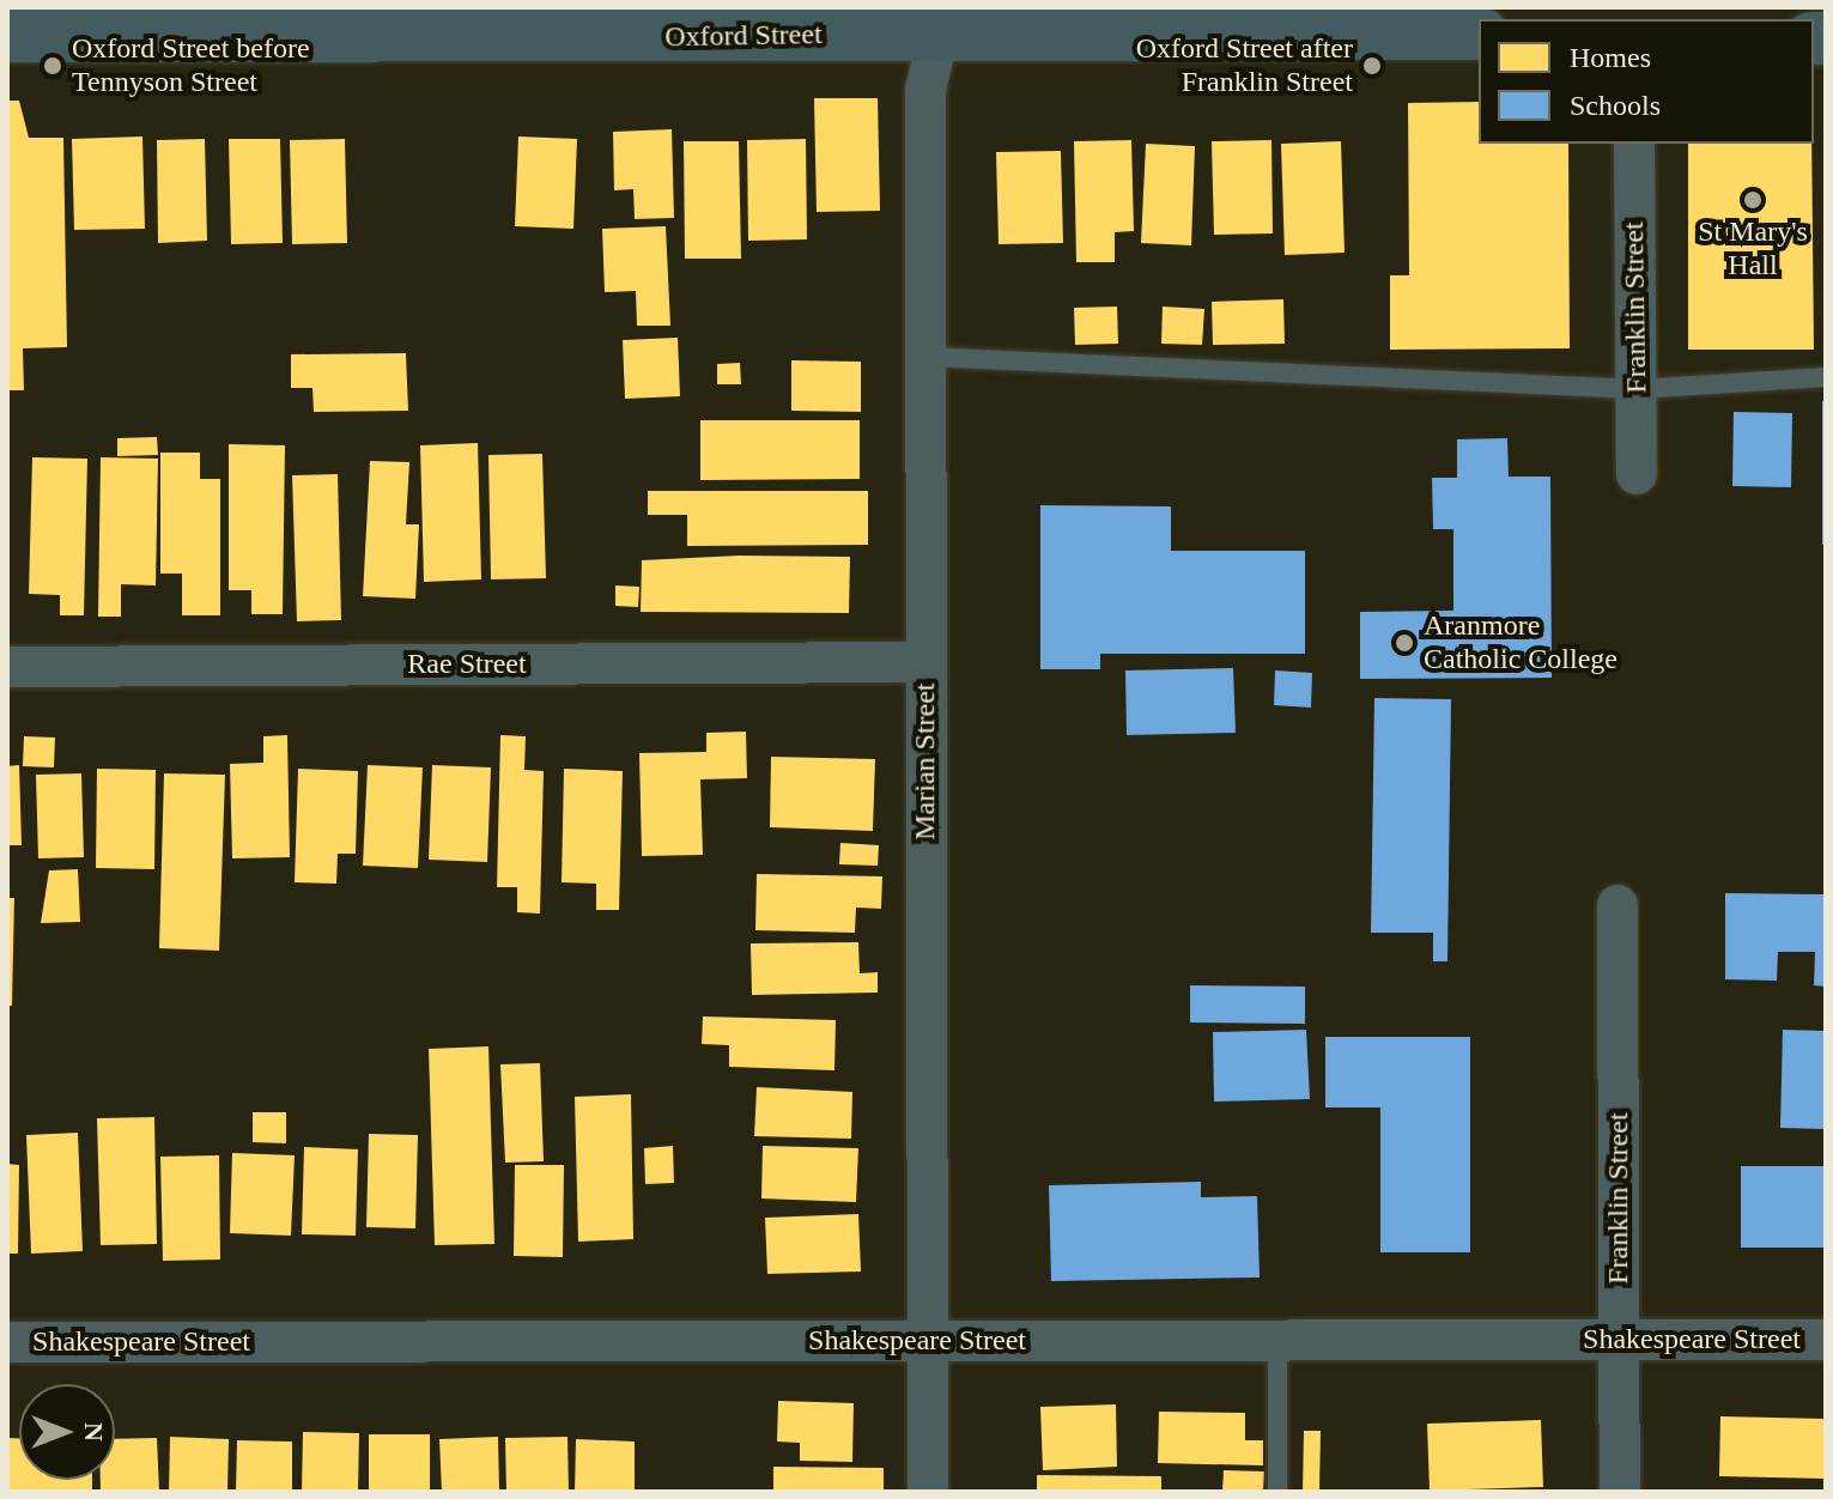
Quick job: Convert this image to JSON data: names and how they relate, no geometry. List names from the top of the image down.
{
  "streets": {
    "main road": ["Oxford Street"],
    "street": [
      "Franklin Street",
      "Rae Street",
      "Marian Street",
      "Shakespeare Street"
    ]
  },
  "crossings": [
    ["Oxford Street", "Marian Street"],
    ["Franklin Street", "Shakespeare Street"],
    ["Rae Street", "Marian Street"],
    ["Marian Street", "Shakespeare Street"]
  ],
  "places": [
    "Oxford Street before Tennyson Street",
    "Oxford Street after Franklin Street",
    "St Mary's Hall",
    "Aranmore Catholic College"
  ],
  "legend": ["Homes", "Schools"],
  "north": "right"
}
